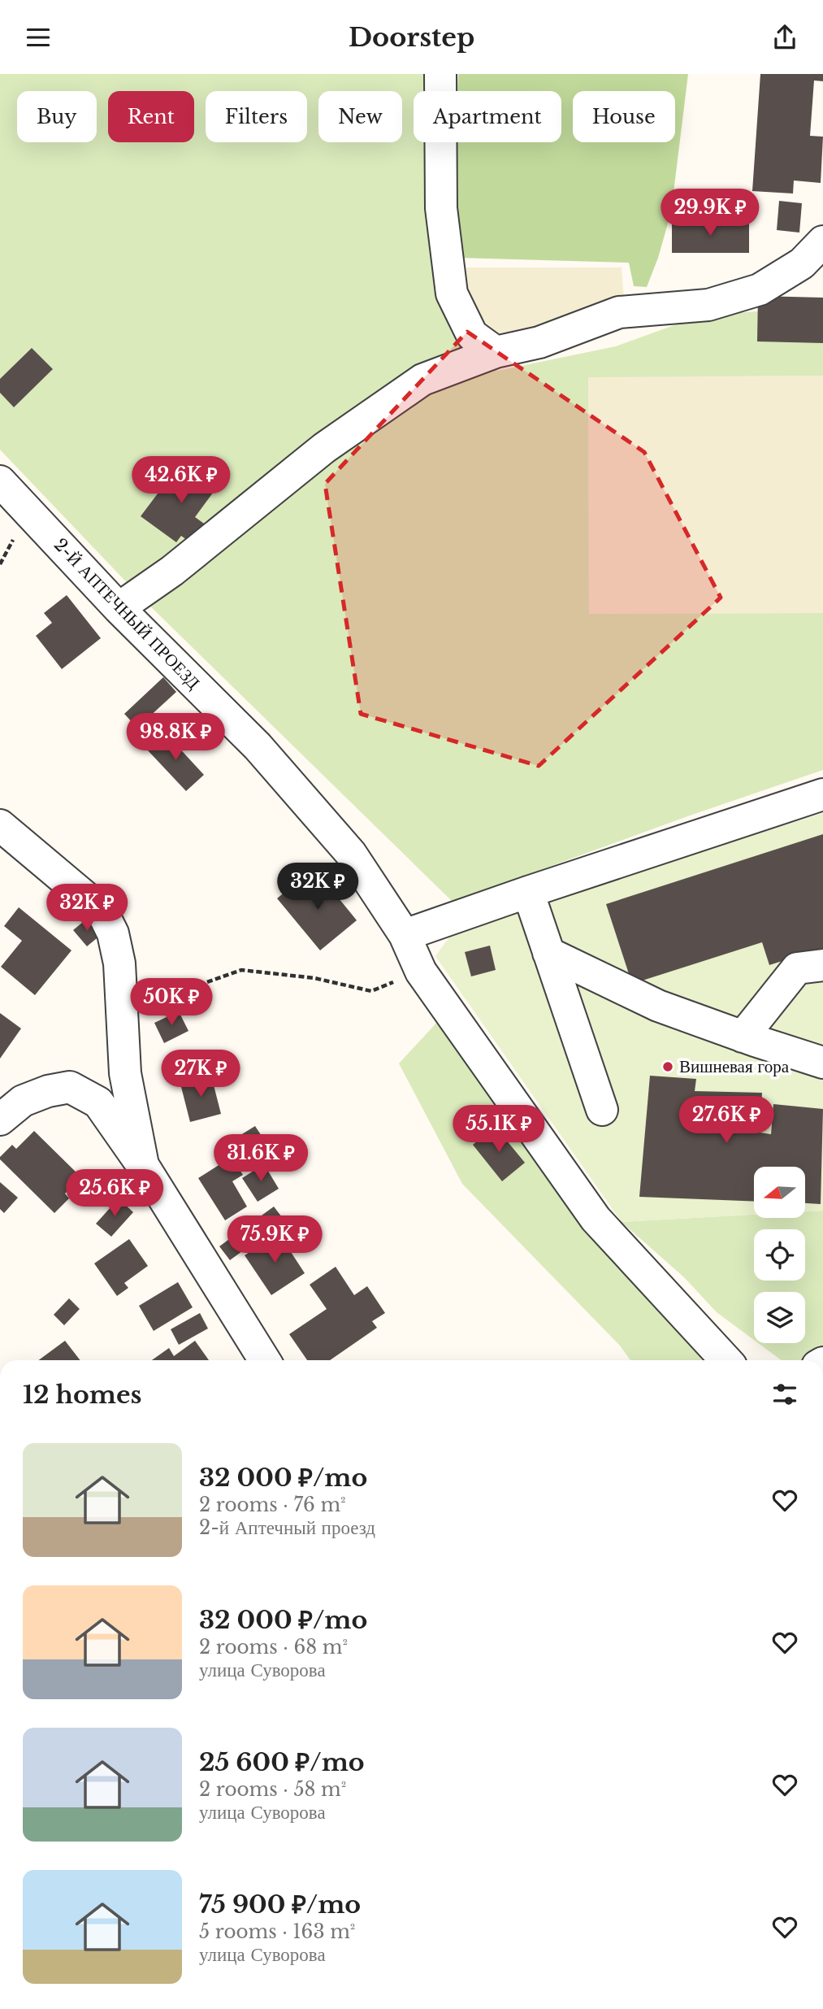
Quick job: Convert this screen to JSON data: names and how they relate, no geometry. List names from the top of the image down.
{
  "streets": {
    "street": ["2-Й АПТЕЧНЫЙ ПРОЕЗД"]
  },
  "places": ["Вишневая гора"],
  "north": "left",
  "page": {
    "header": "Doorstep",
    "chip": [
      "Buy",
      "Rent",
      "Filters",
      "New",
      "Apartment",
      "House"
    ],
    "price": [
      "29.9K ₽",
      "42.6K ₽",
      "98.8K ₽",
      "32K ₽",
      "32K ₽",
      "50K ₽",
      "27K ₽",
      "27.6K ₽",
      "55.1K ₽",
      "31.6K ₽",
      "25.6K ₽",
      "75.9K ₽"
    ],
    "heading": "12 homes",
    "list": [
      {
        "name": "32 000 ₽/mo",
        "note": "2 rooms · 76 m² · 2-й Аптечный проезд"
      },
      {
        "name": "32 000 ₽/mo",
        "note": "2 rooms · 68 m² · улица Суворова"
      },
      {
        "name": "25 600 ₽/mo",
        "note": "2 rooms · 58 m² · улица Суворова"
      },
      {
        "name": "75 900 ₽/mo",
        "note": "5 rooms · 163 m² · улица Суворова"
      }
    ]
  }
}
